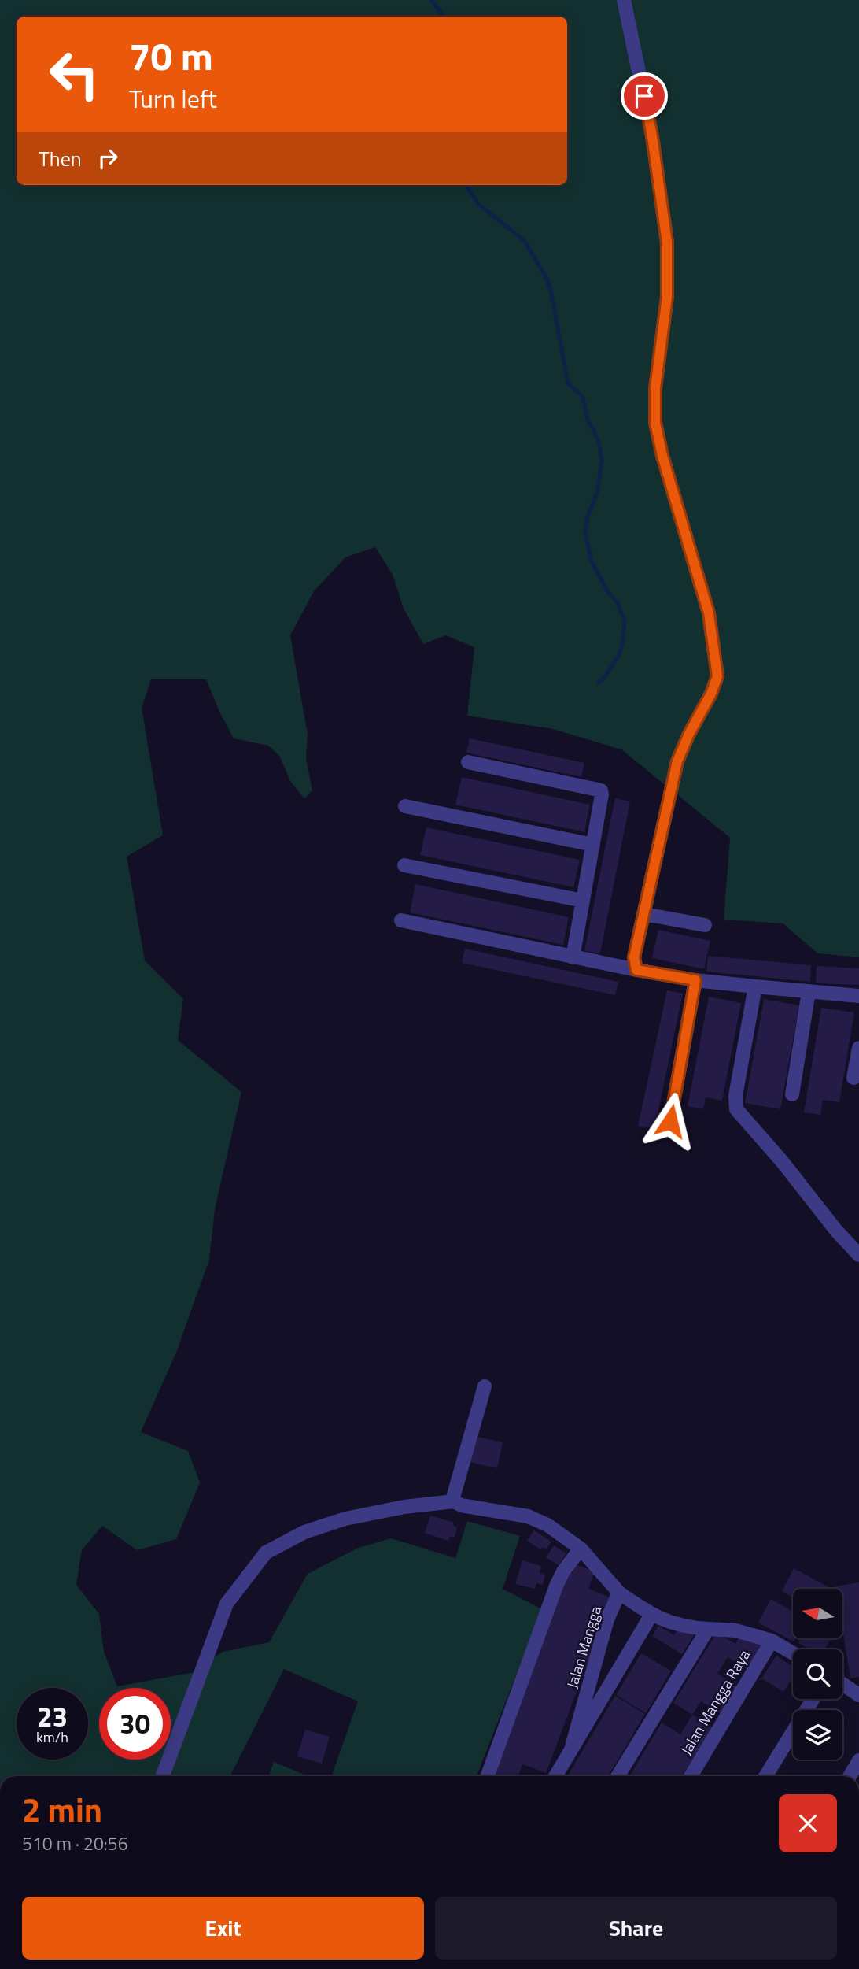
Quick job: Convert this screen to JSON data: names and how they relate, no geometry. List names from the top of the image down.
{
  "streets": {
    "street": ["Jalan Mangga", "Jalan Mangga Raya"]
  },
  "crossings": [
    ["Jalan Mangga", "Jalan Mangga Raya"]
  ],
  "north": "left",
  "page": {
    "turn": ["70 m", "Turn left"],
    "then": "Then",
    "speed": "23 km/h",
    "limit": "30",
    "heading": ["2 min", "510 m · 20:56"],
    "buttons": ["Exit", "Share"]
  }
}
